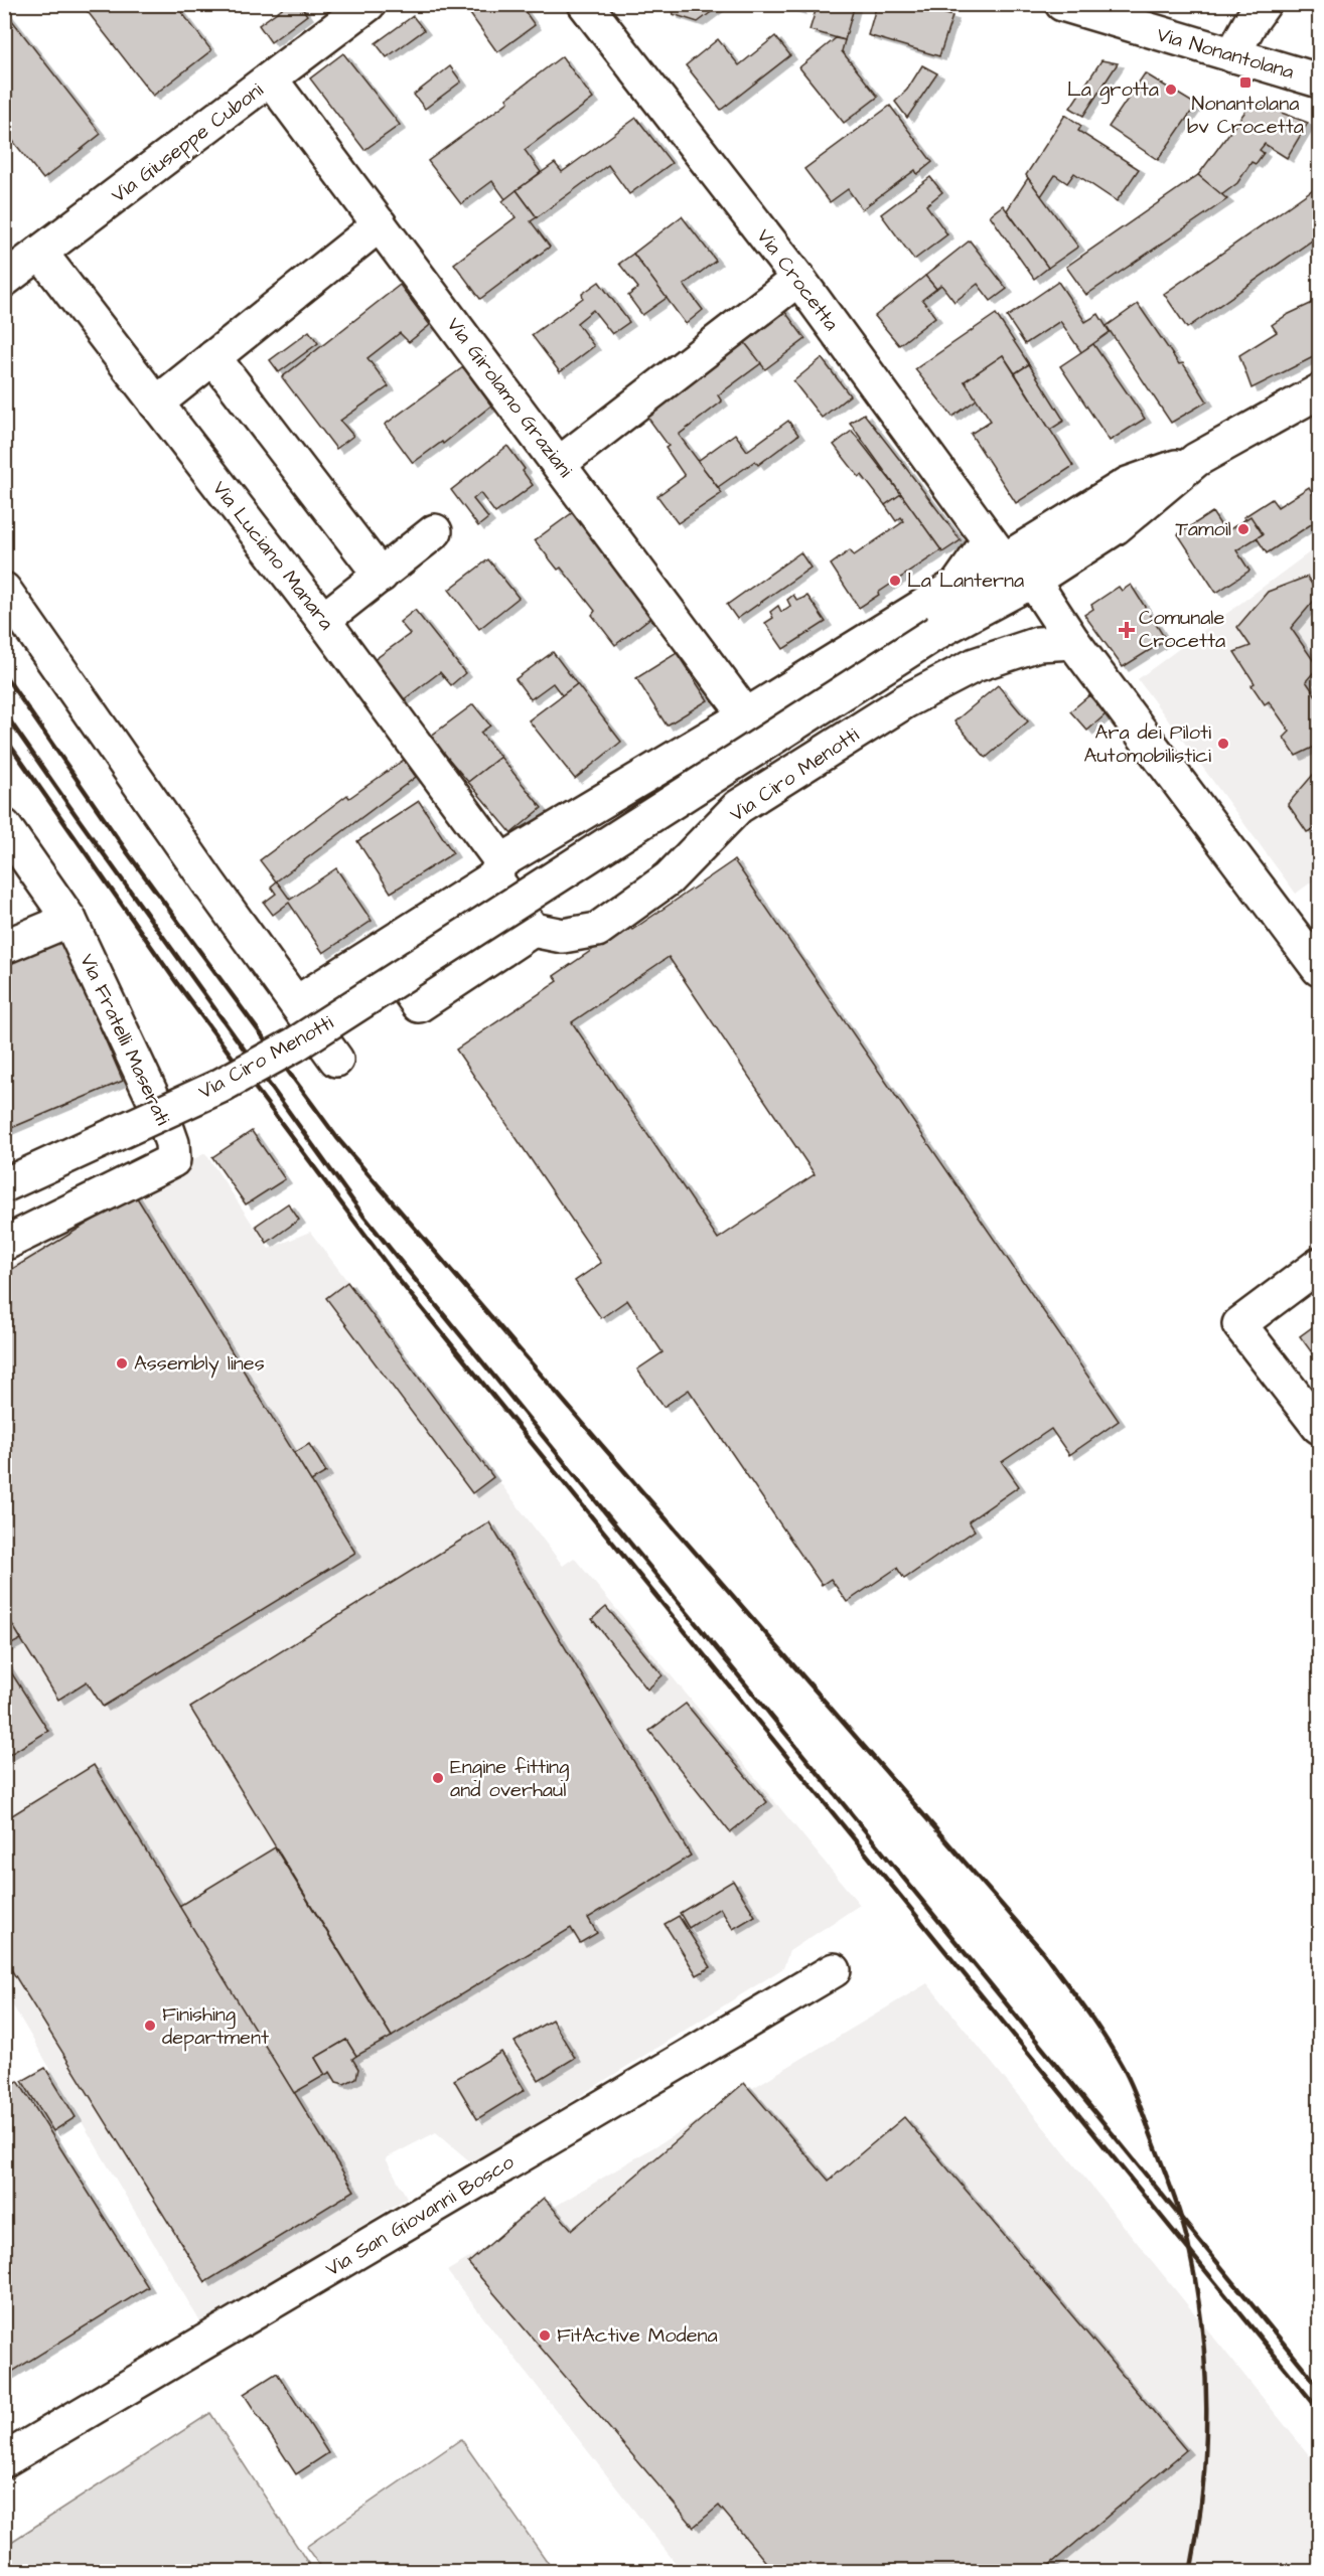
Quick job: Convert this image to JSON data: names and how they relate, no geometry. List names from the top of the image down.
{
  "streets": {
    "street": [
      "Via Nonantolana",
      "Via Giuseppe Cuboni",
      "Via Crocetta",
      "Via Girolamo Graziani",
      "Via Luciano Manara",
      "Via Ciro Menotti",
      "Via Fratelli Maserati",
      "Via San Giovanni Bosco"
    ]
  },
  "crossings": [
    ["Via Giuseppe Cuboni", "Via Girolamo Graziani"],
    ["Via Giuseppe Cuboni", "Via Luciano Manara"],
    ["Via Crocetta", "Via Ciro Menotti"],
    ["Via Girolamo Graziani", "Via Ciro Menotti"],
    ["Via Luciano Manara", "Via Ciro Menotti"]
  ],
  "places": {
    "transit": ["Nonantolana bv Crocetta"],
    "other": [
      "La grotta",
      "Tamoil",
      "La Lanterna",
      "Ara dei Piloti Automobilistici",
      "Assembly lines",
      "Engine fitting and overhaul",
      "Finishing department",
      "FitActive Modena"
    ],
    "health": ["Comunale Crocetta"]
  }
}
